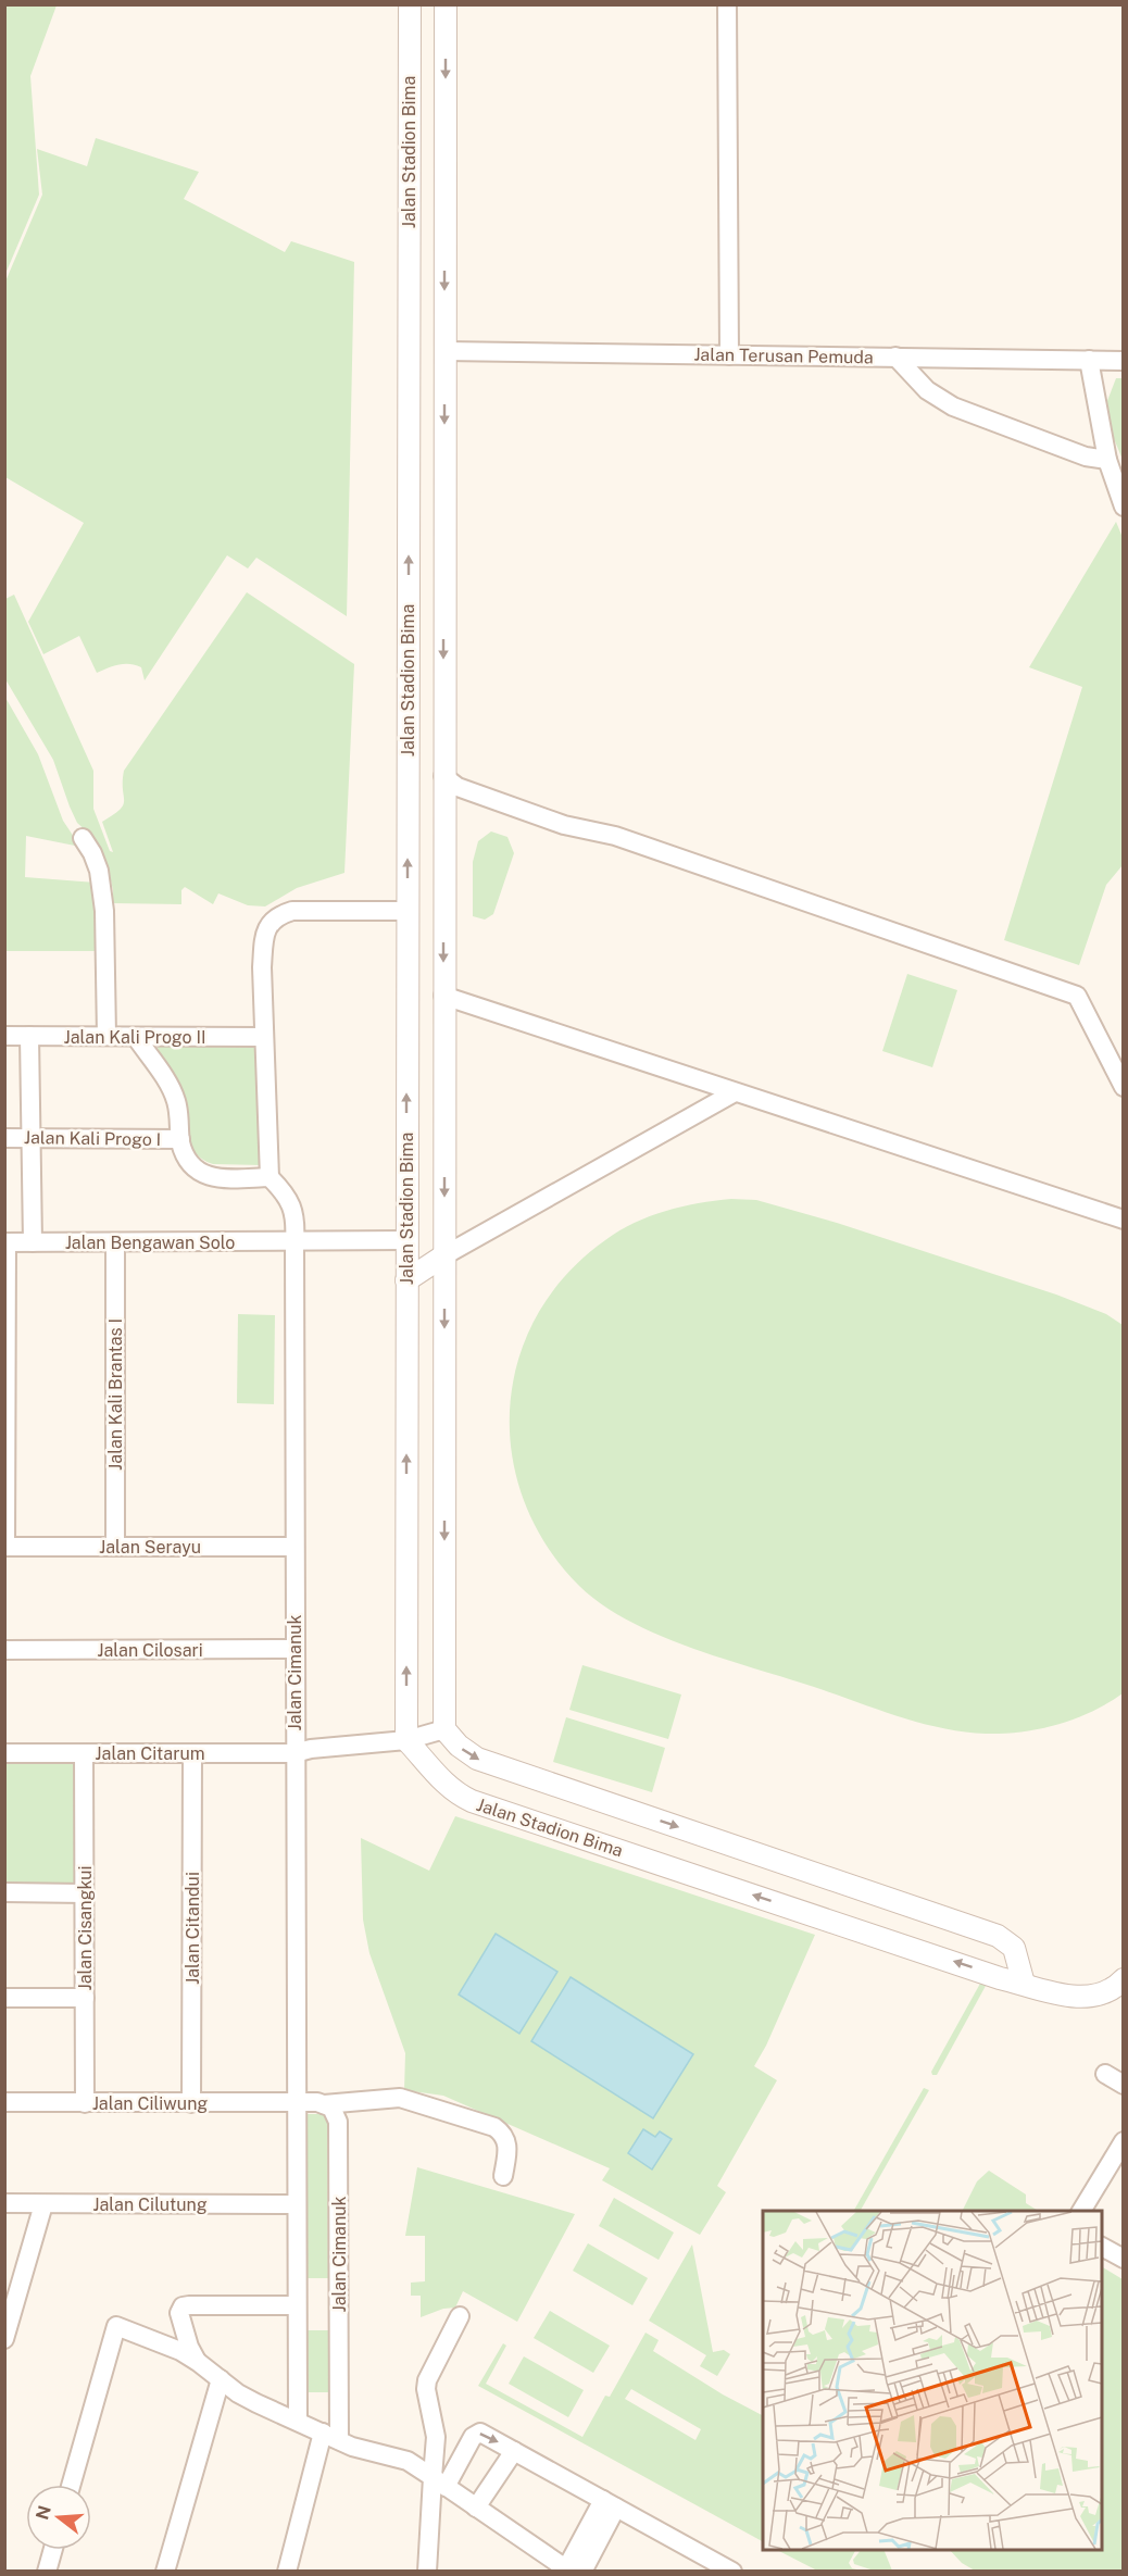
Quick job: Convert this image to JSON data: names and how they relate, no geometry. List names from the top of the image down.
{
  "streets": {
    "street": [
      "Jalan Stadion Bima",
      "Jalan Terusan Pemuda",
      "Jalan Kali Progo II",
      "Jalan Kali Progo I",
      "Jalan Bengawan Solo",
      "Jalan Kali Brantas I",
      "Jalan Serayu",
      "Jalan Cilosari",
      "Jalan Cimanuk",
      "Jalan Citarum",
      "Jalan Cisangkui",
      "Jalan Citandui",
      "Jalan Ciliwung",
      "Jalan Cilutung"
    ]
  },
  "crossings": [
    ["Jalan Stadion Bima", "Jalan Terusan Pemuda"],
    ["Jalan Stadion Bima", "Jalan Bengawan Solo"],
    ["Jalan Stadion Bima", "Jalan Citarum"],
    ["Jalan Bengawan Solo", "Jalan Kali Brantas I"],
    ["Jalan Bengawan Solo", "Jalan Cimanuk"],
    ["Jalan Kali Brantas I", "Jalan Serayu"],
    ["Jalan Serayu", "Jalan Cimanuk"],
    ["Jalan Cilosari", "Jalan Cimanuk"],
    ["Jalan Cimanuk", "Jalan Citarum"],
    ["Jalan Cimanuk", "Jalan Ciliwung"],
    ["Jalan Cimanuk", "Jalan Cilutung"],
    ["Jalan Citarum", "Jalan Cisangkui"],
    ["Jalan Citarum", "Jalan Citandui"],
    ["Jalan Cisangkui", "Jalan Ciliwung"],
    ["Jalan Citandui", "Jalan Ciliwung"]
  ],
  "north": "left"
}
